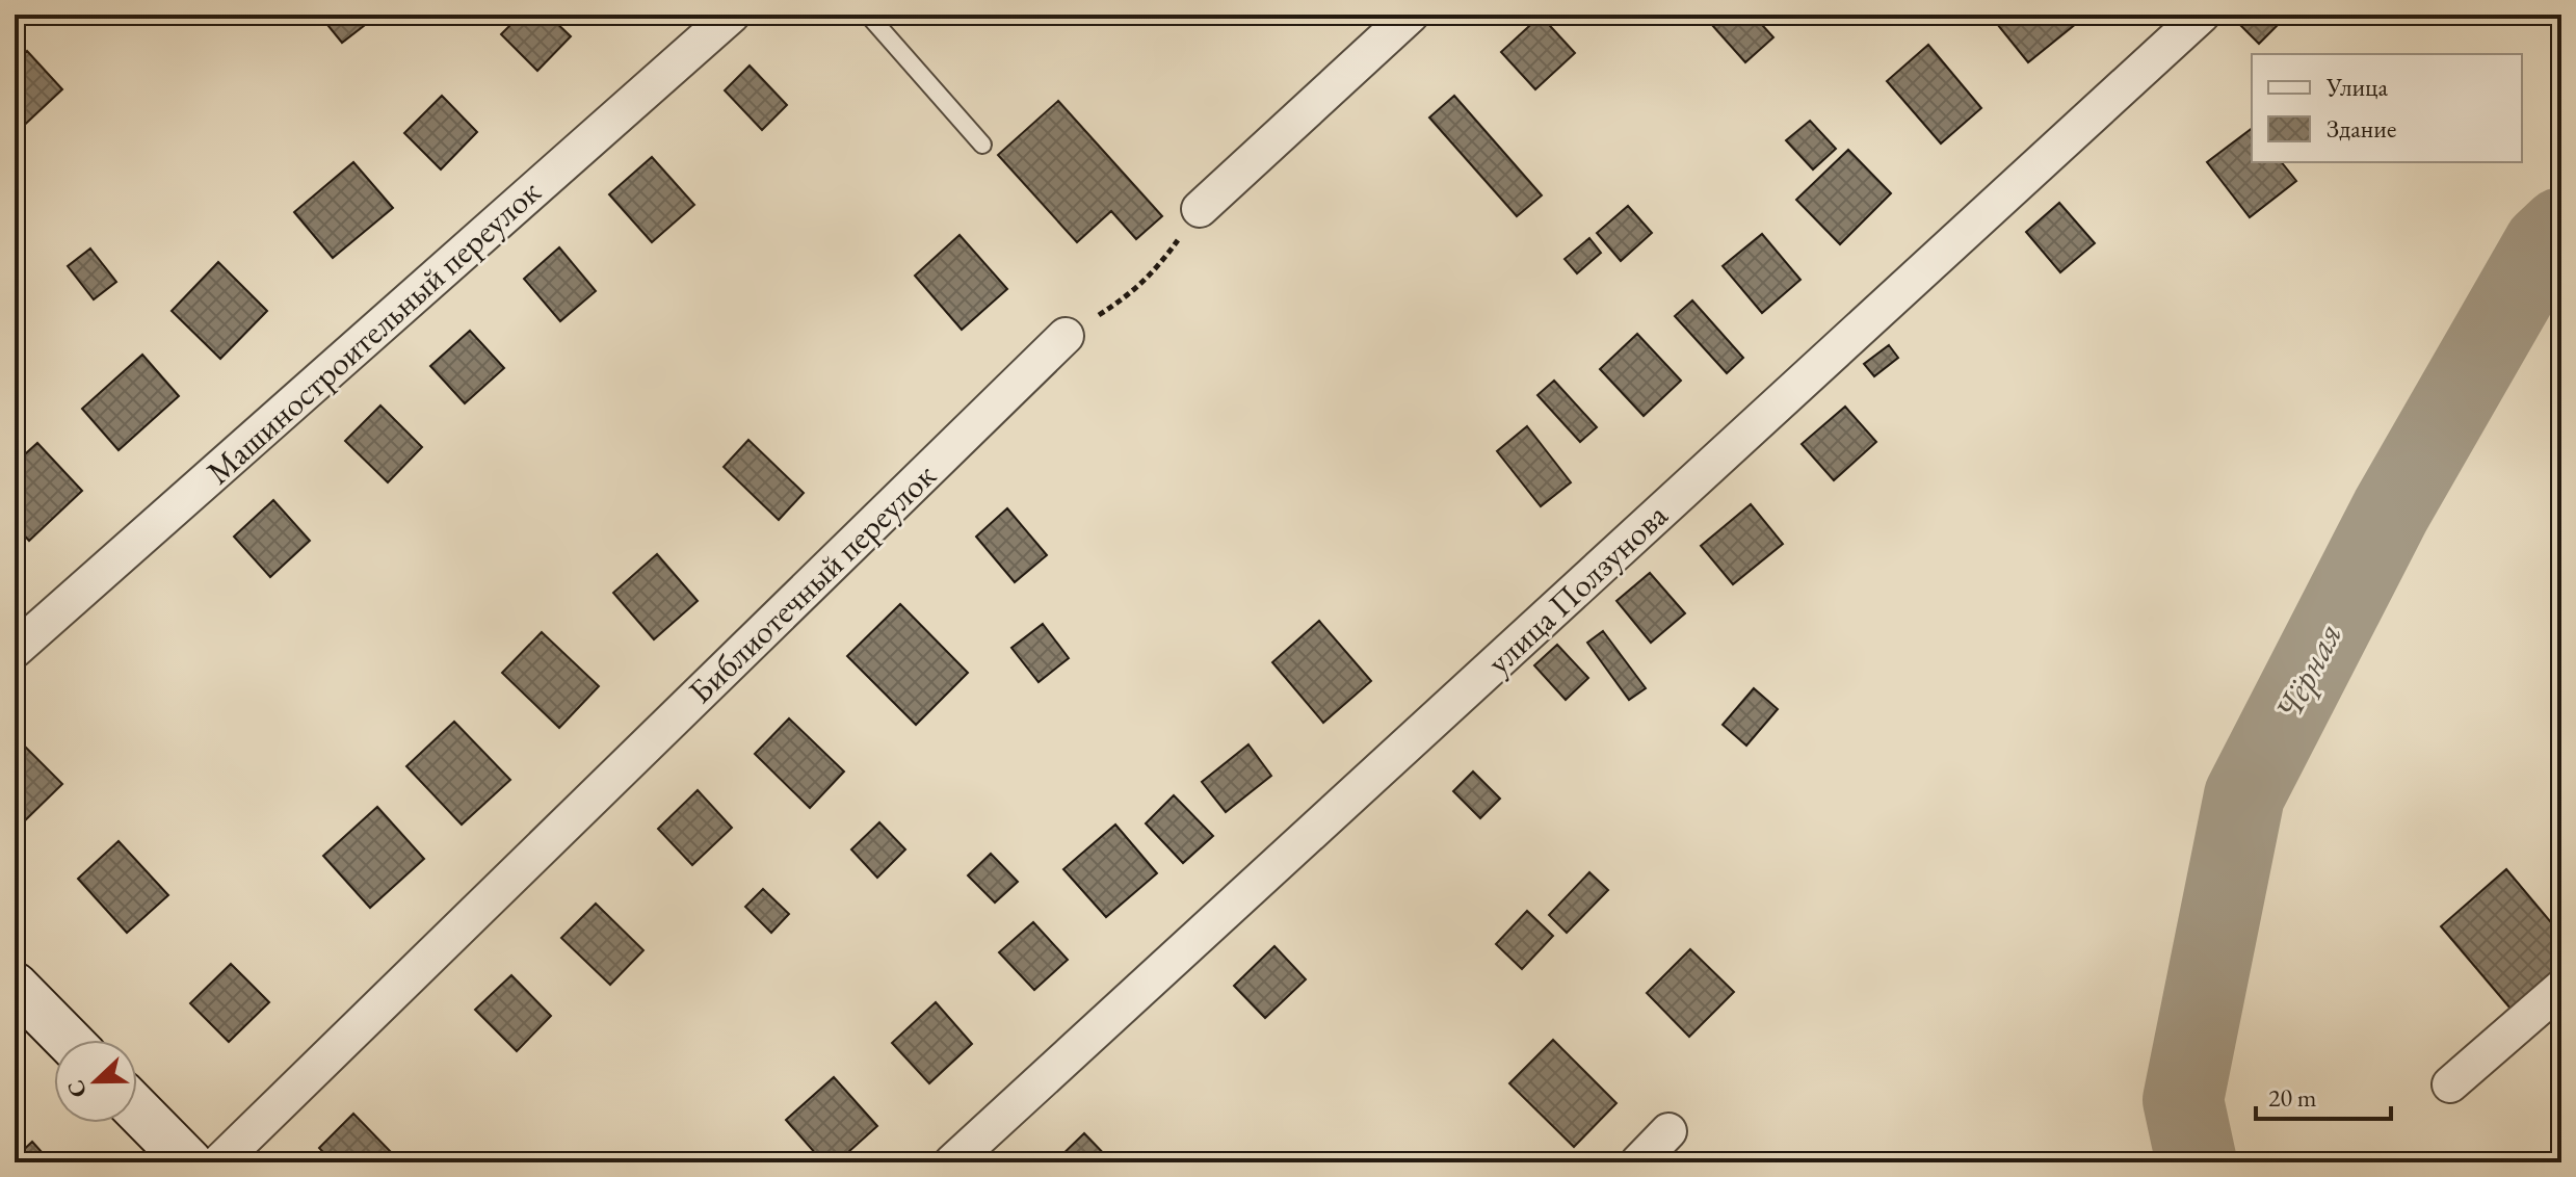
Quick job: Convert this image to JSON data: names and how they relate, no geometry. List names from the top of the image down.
{
  "streets": {
    "street": ["Машиностроительный переулок", "Библиотечный переулок", "улица Ползунова"]
  },
  "water": ["Чёрная"],
  "legend": ["Улица", "Здание"],
  "scale_bar": "20 m",
  "north": "left"
}
